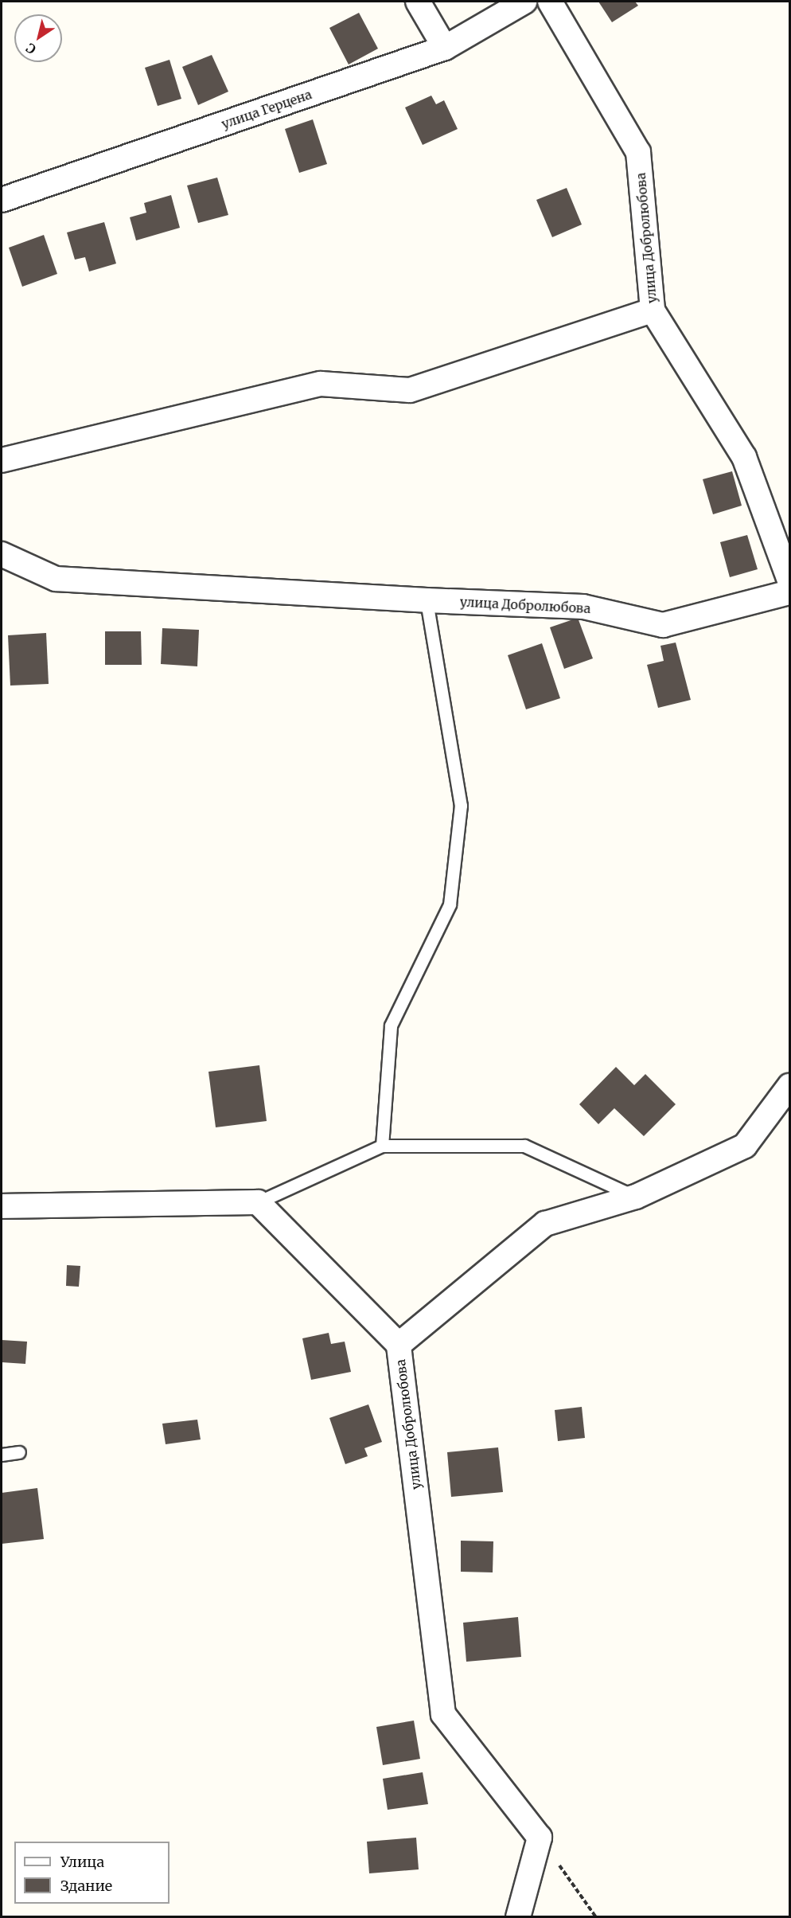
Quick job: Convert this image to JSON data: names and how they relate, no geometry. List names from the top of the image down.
{
  "streets": {
    "street": ["улица Герцена", "улица Добролюбова"]
  },
  "legend": ["Улица", "Здание"],
  "north": "bottom left"
}
